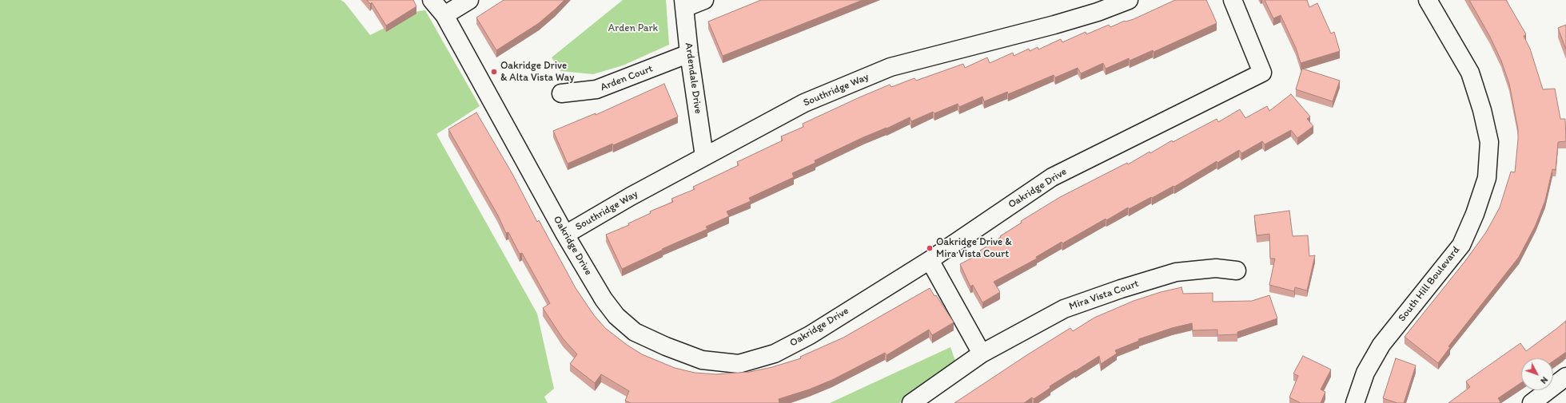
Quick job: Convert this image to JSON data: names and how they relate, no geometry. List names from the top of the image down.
{
  "streets": {
    "street": [
      "Arden Court",
      "Ardendale Drive",
      "Southridge Way",
      "Oakridge Drive",
      "South Hill Boulevard",
      "Mira Vista Court"
    ]
  },
  "crossings": [
    ["Arden Court", "Ardendale Drive"],
    ["Ardendale Drive", "Southridge Way"],
    ["Southridge Way", "Oakridge Drive"]
  ],
  "parks": ["Arden Park"],
  "places": ["Oakridge Drive & Alta Vista Way", "Oakridge Drive & Mira Vista Court"],
  "north": "bottom right"
}
